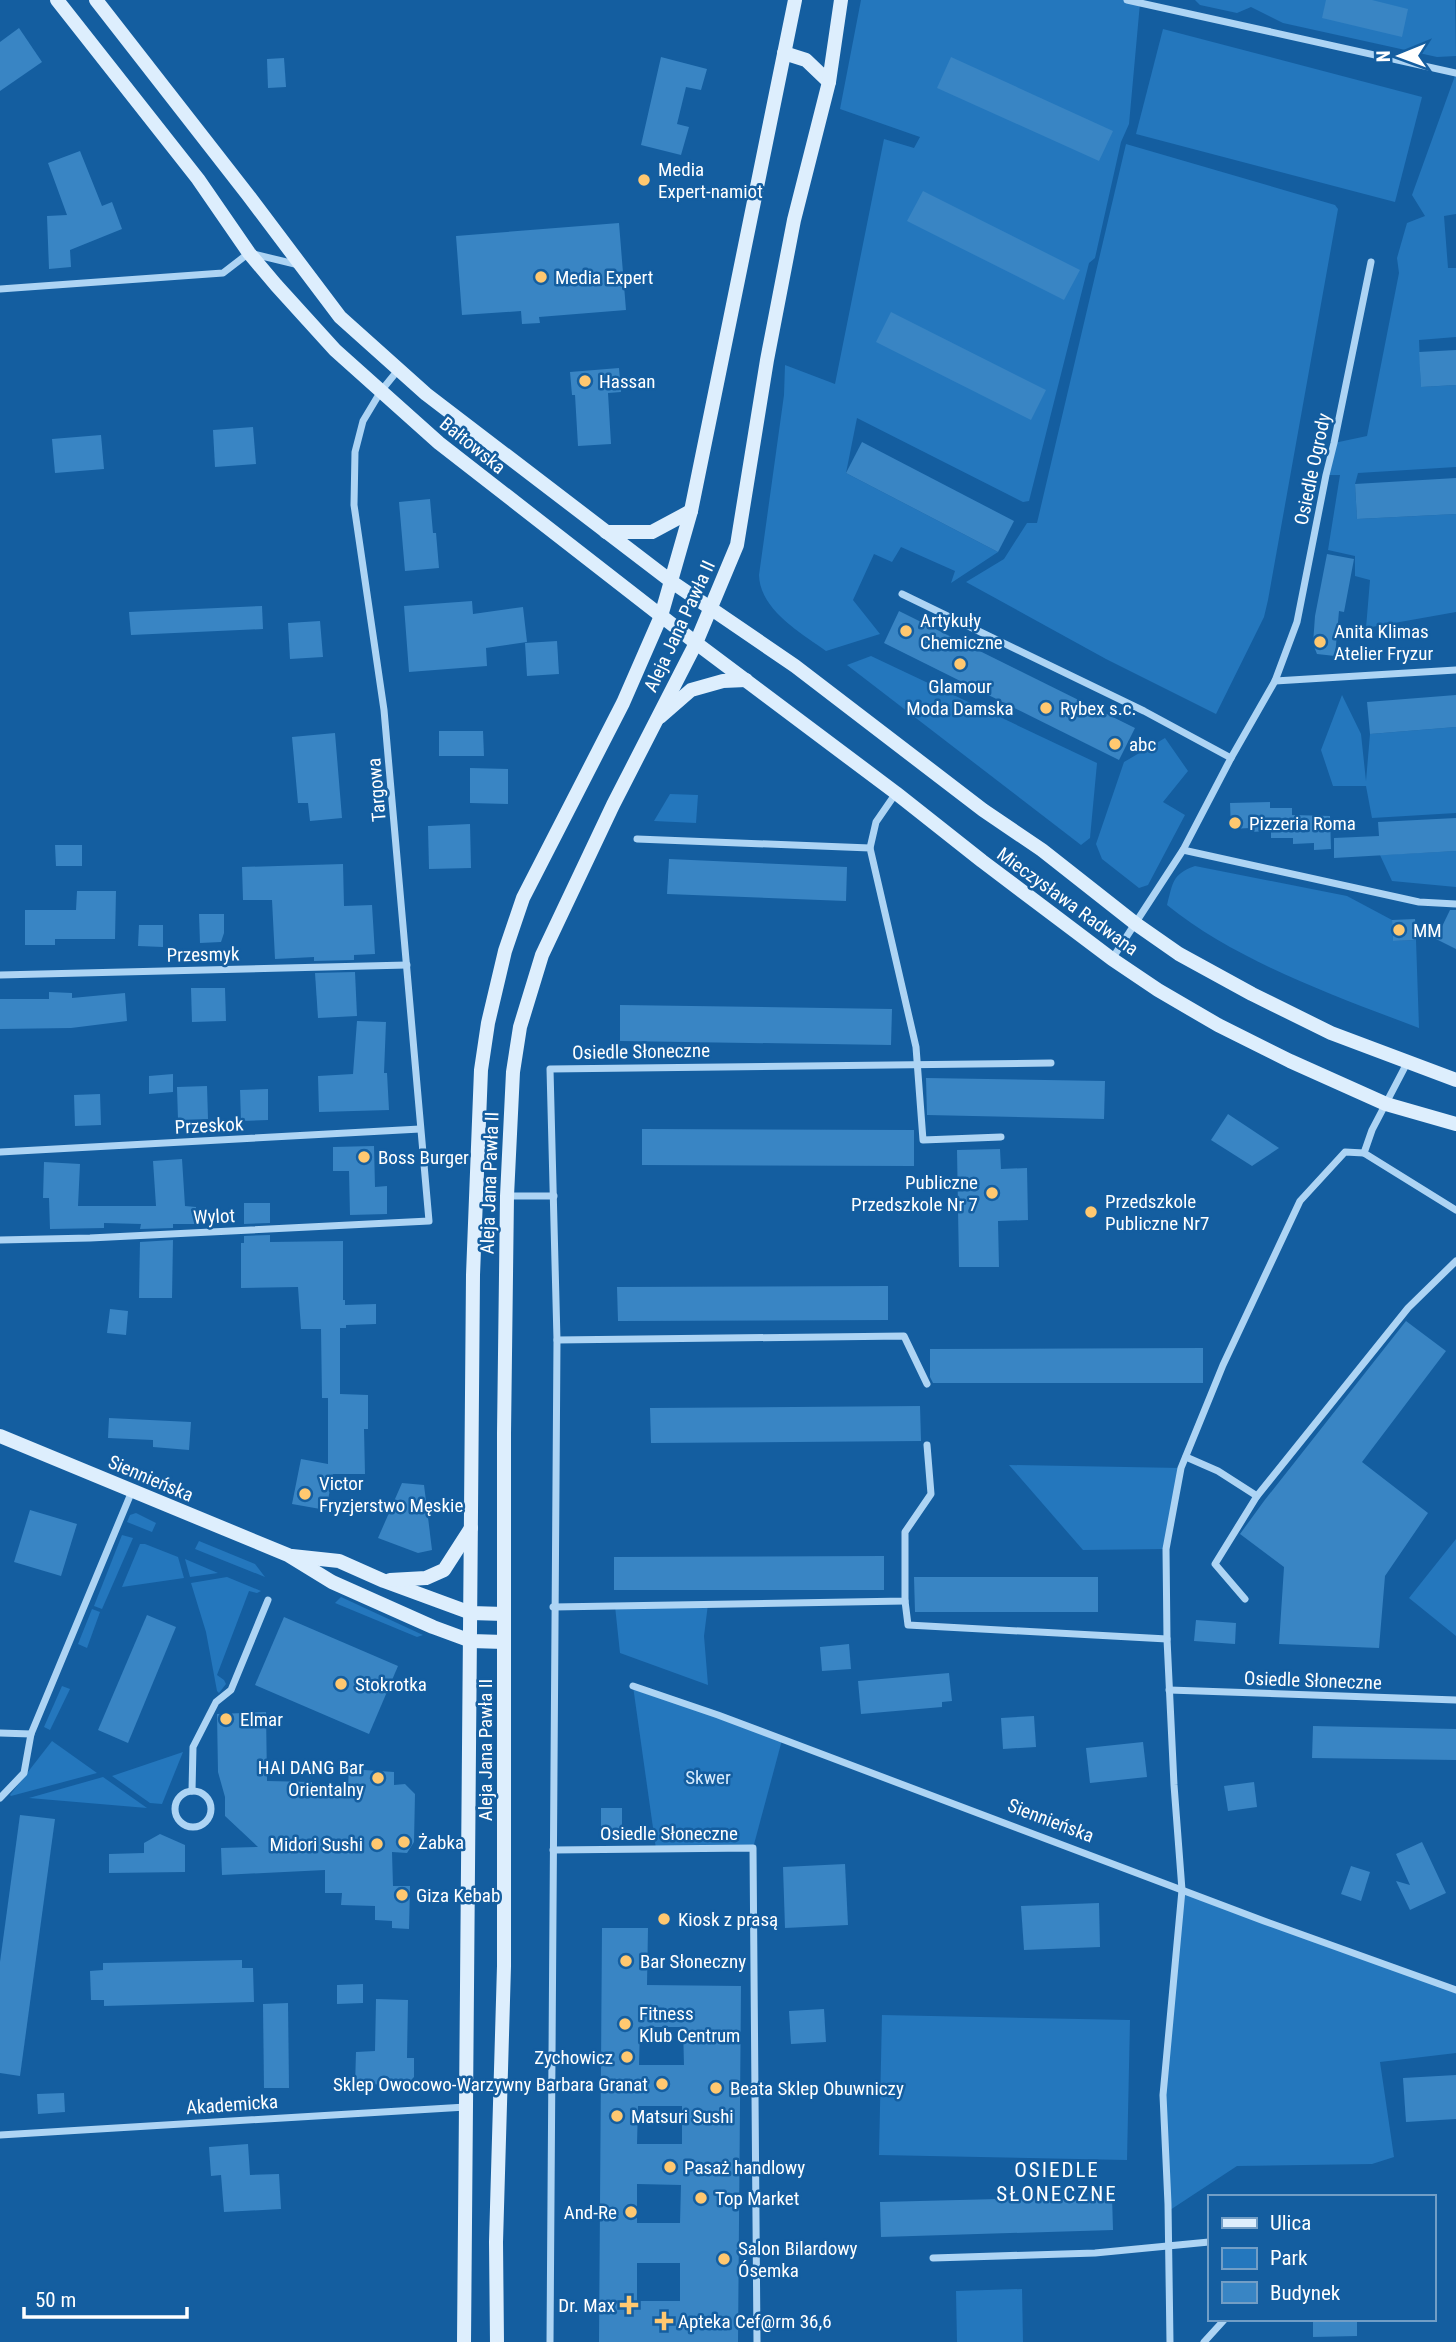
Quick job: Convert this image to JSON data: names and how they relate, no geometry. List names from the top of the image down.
{
  "streets": {
    "main road": [
      "Bałtowska",
      "Aleja Jana Pawła II",
      "Mieczysława Radwana",
      "Siennieńska"
    ],
    "street": [
      "Osiedle Ogrody",
      "Targowa",
      "Przesmyk",
      "Osiedle Słoneczne",
      "Przeskok",
      "Wylot",
      "Akademicka"
    ]
  },
  "crossings": [
    ["Bałtowska", "Aleja Jana Pawła II"],
    ["Bałtowska", "Targowa"],
    ["Bałtowska", "Mieczysława Radwana"],
    ["Osiedle Ogrody", "Mieczysława Radwana"],
    ["Aleja Jana Pawła II", "Mieczysława Radwana"],
    ["Aleja Jana Pawła II", "Siennieńska"],
    ["Aleja Jana Pawła II", "Akademicka"],
    ["Targowa", "Przesmyk"],
    ["Targowa", "Przeskok"],
    ["Targowa", "Wylot"]
  ],
  "districts": ["OSIEDLE SŁONECZNE"],
  "parks": ["Skwer"],
  "places": {
    "other": [
      "Media Expert-namiot",
      "Media Expert",
      "Hassan",
      "Artykuły Chemiczne",
      "Anita Klimas Atelier Fryzur",
      "Glamour Moda Damska",
      "Rybex s.c.",
      "abc",
      "Pizzeria Roma",
      "MM",
      "Boss Burger",
      "Publiczne Przedszkole Nr 7",
      "Przedszkole Publiczne Nr7",
      "Victor Fryzjerstwo Męskie",
      "Stokrotka",
      "Elmar",
      "HAI DANG Bar Orientalny",
      "Żabka",
      "Midori Sushi",
      "Giza Kebab",
      "Kiosk z prasą",
      "Bar Słoneczny",
      "Fitness Klub Centrum",
      "Zychowicz",
      "Sklep Owocowo-Warzywny Barbara Granat",
      "Beata Sklep Obuwniczy",
      "Matsuri Sushi",
      "Pasaż handlowy",
      "Top Market",
      "And-Re",
      "Salon Bilardowy Ósemka"
    ],
    "health": ["Dr. Max", "Apteka Cef@rm 36,6"]
  },
  "legend": ["Ulica", "Park", "Budynek"],
  "scale_bar": "50 m",
  "north": "left"
}
